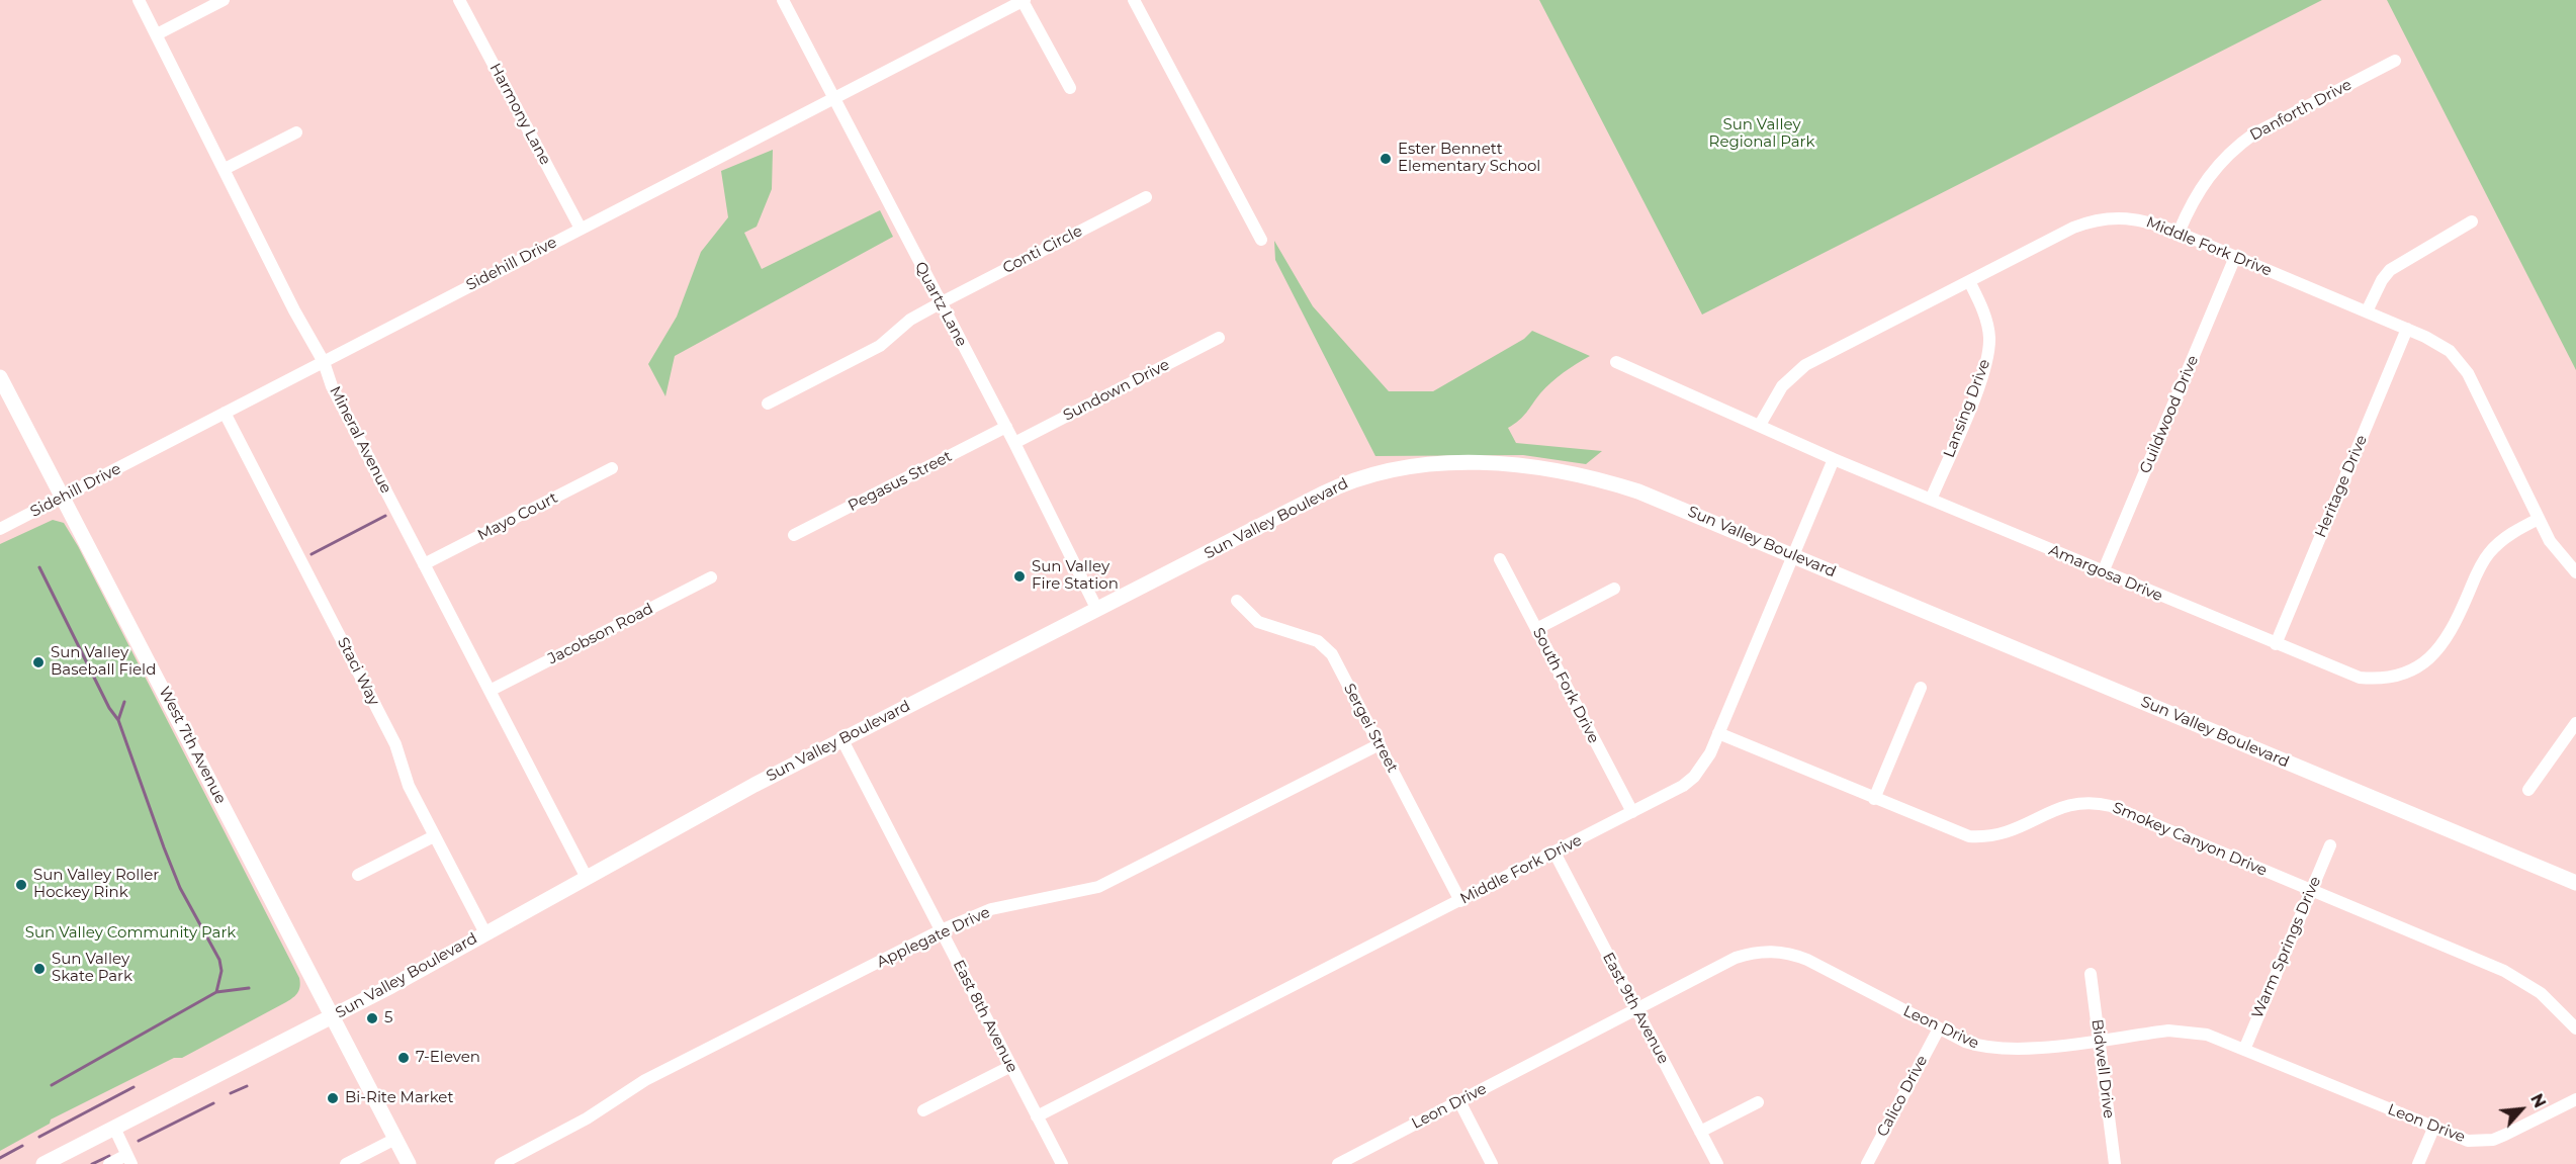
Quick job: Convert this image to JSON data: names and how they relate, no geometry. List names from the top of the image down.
{
  "streets": {
    "main road": ["Sun Valley Boulevard", "West 7th Avenue"],
    "street": [
      "Danforth Drive",
      "Harmony Lane",
      "Middle Fork Drive",
      "Conti Circle",
      "Sidehill Drive",
      "Quartz Lane",
      "Sundown Drive",
      "Lansing Drive",
      "Guildwood Drive",
      "Mineral Avenue",
      "Pegasus Street",
      "Heritage Drive",
      "Mayo Court",
      "Amargosa Drive",
      "Jacobson Road",
      "Staci Way",
      "South Fork Drive",
      "Sergei Street",
      "Smokey Canyon Drive",
      "Applegate Drive",
      "Warm Springs Drive",
      "East 9th Avenue",
      "East 8th Avenue",
      "Leon Drive",
      "Bidwell Drive",
      "Calico Drive"
    ]
  },
  "crossings": [
    ["Danforth Drive", "Middle Fork Drive"],
    ["Harmony Lane", "Sidehill Drive"],
    ["Middle Fork Drive", "Lansing Drive"],
    ["Middle Fork Drive", "Guildwood Drive"],
    ["Middle Fork Drive", "Heritage Drive"],
    ["Middle Fork Drive", "Sun Valley Boulevard"],
    ["Middle Fork Drive", "Amargosa Drive"],
    ["Middle Fork Drive", "South Fork Drive"],
    ["Middle Fork Drive", "Sergei Street"],
    ["Middle Fork Drive", "Smokey Canyon Drive"],
    ["Middle Fork Drive", "East 9th Avenue"],
    ["Middle Fork Drive", "East 8th Avenue"],
    ["Conti Circle", "Quartz Lane"],
    ["Sidehill Drive", "Quartz Lane"],
    ["Sidehill Drive", "Mineral Avenue"],
    ["Sidehill Drive", "Staci Way"],
    ["Sidehill Drive", "West 7th Avenue"],
    ["Quartz Lane", "Sundown Drive"],
    ["Quartz Lane", "Pegasus Street"],
    ["Quartz Lane", "Sun Valley Boulevard"],
    ["Lansing Drive", "Amargosa Drive"],
    ["Guildwood Drive", "Amargosa Drive"],
    ["Mineral Avenue", "Mayo Court"],
    ["Mineral Avenue", "Sun Valley Boulevard"],
    ["Mineral Avenue", "Jacobson Road"],
    ["Heritage Drive", "Amargosa Drive"],
    ["Sun Valley Boulevard", "Staci Way"],
    ["Sun Valley Boulevard", "West 7th Avenue"],
    ["Sun Valley Boulevard", "East 8th Avenue"],
    ["Sergei Street", "Applegate Drive"],
    ["Smokey Canyon Drive", "Warm Springs Drive"],
    ["Applegate Drive", "East 8th Avenue"],
    ["Warm Springs Drive", "Leon Drive"],
    ["East 9th Avenue", "Leon Drive"],
    ["Leon Drive", "Bidwell Drive"],
    ["Leon Drive", "Calico Drive"]
  ],
  "parks": ["Sun Valley Regional Park", "Sun Valley Community Park"],
  "places": [
    "Ester Bennett Elementary School",
    "Sun Valley Fire Station",
    "Sun Valley Baseball Field",
    "Sun Valley Roller Hockey Rink",
    "Sun Valley Skate Park",
    "5",
    "7-Eleven",
    "Bi-Rite Market"
  ],
  "north": "top right"
}
